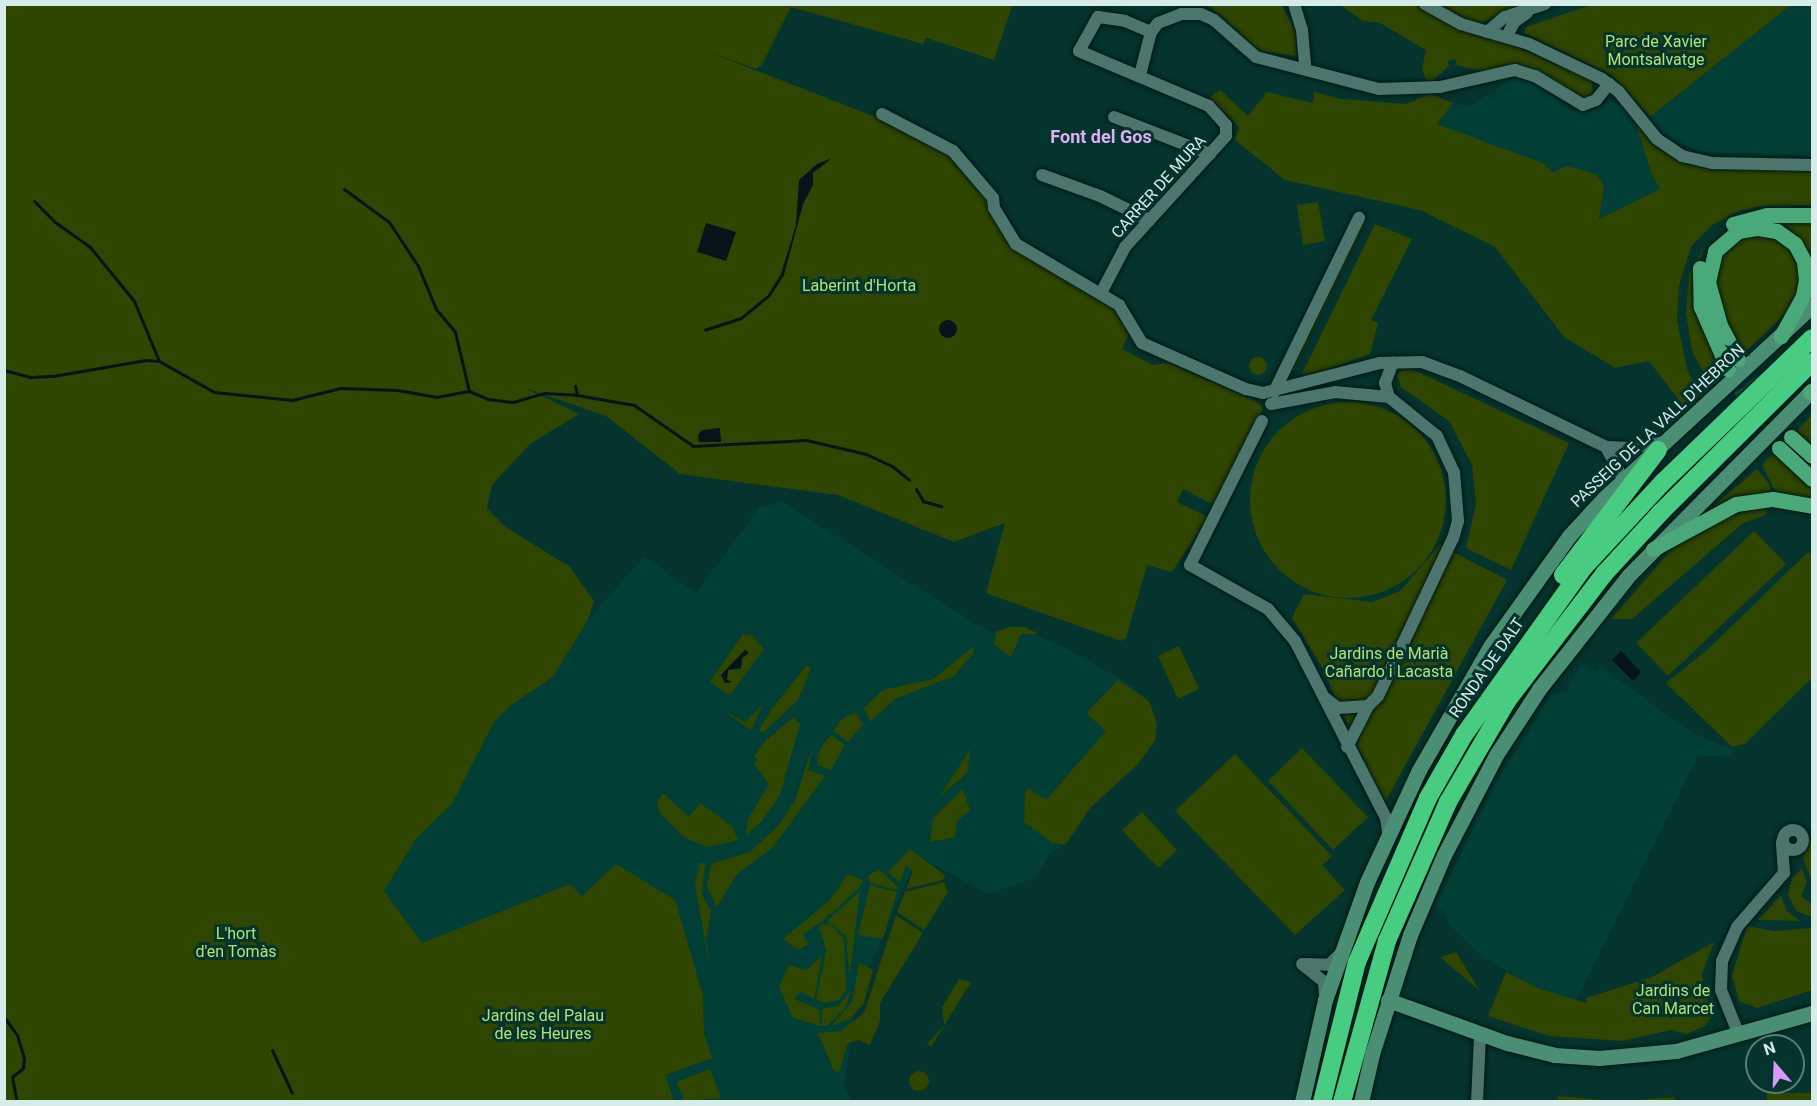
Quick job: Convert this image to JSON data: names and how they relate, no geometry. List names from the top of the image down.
{
  "streets": {
    "highway": ["RONDA DE DALT"],
    "street": ["CARRER DE MURA", "PASSEIG DE LA VALL D'HEBRON"]
  },
  "districts": ["Font del Gos"],
  "parks": [
    "Parc de Xavier Montsalvatge",
    "Laberint d'Horta",
    "Jardins de Marià Cañardo i Lacasta",
    "L'hort d'en Tomàs",
    "Jardins de Can Marcet",
    "Jardins del Palau de les Heures"
  ],
  "north": "top"
}
